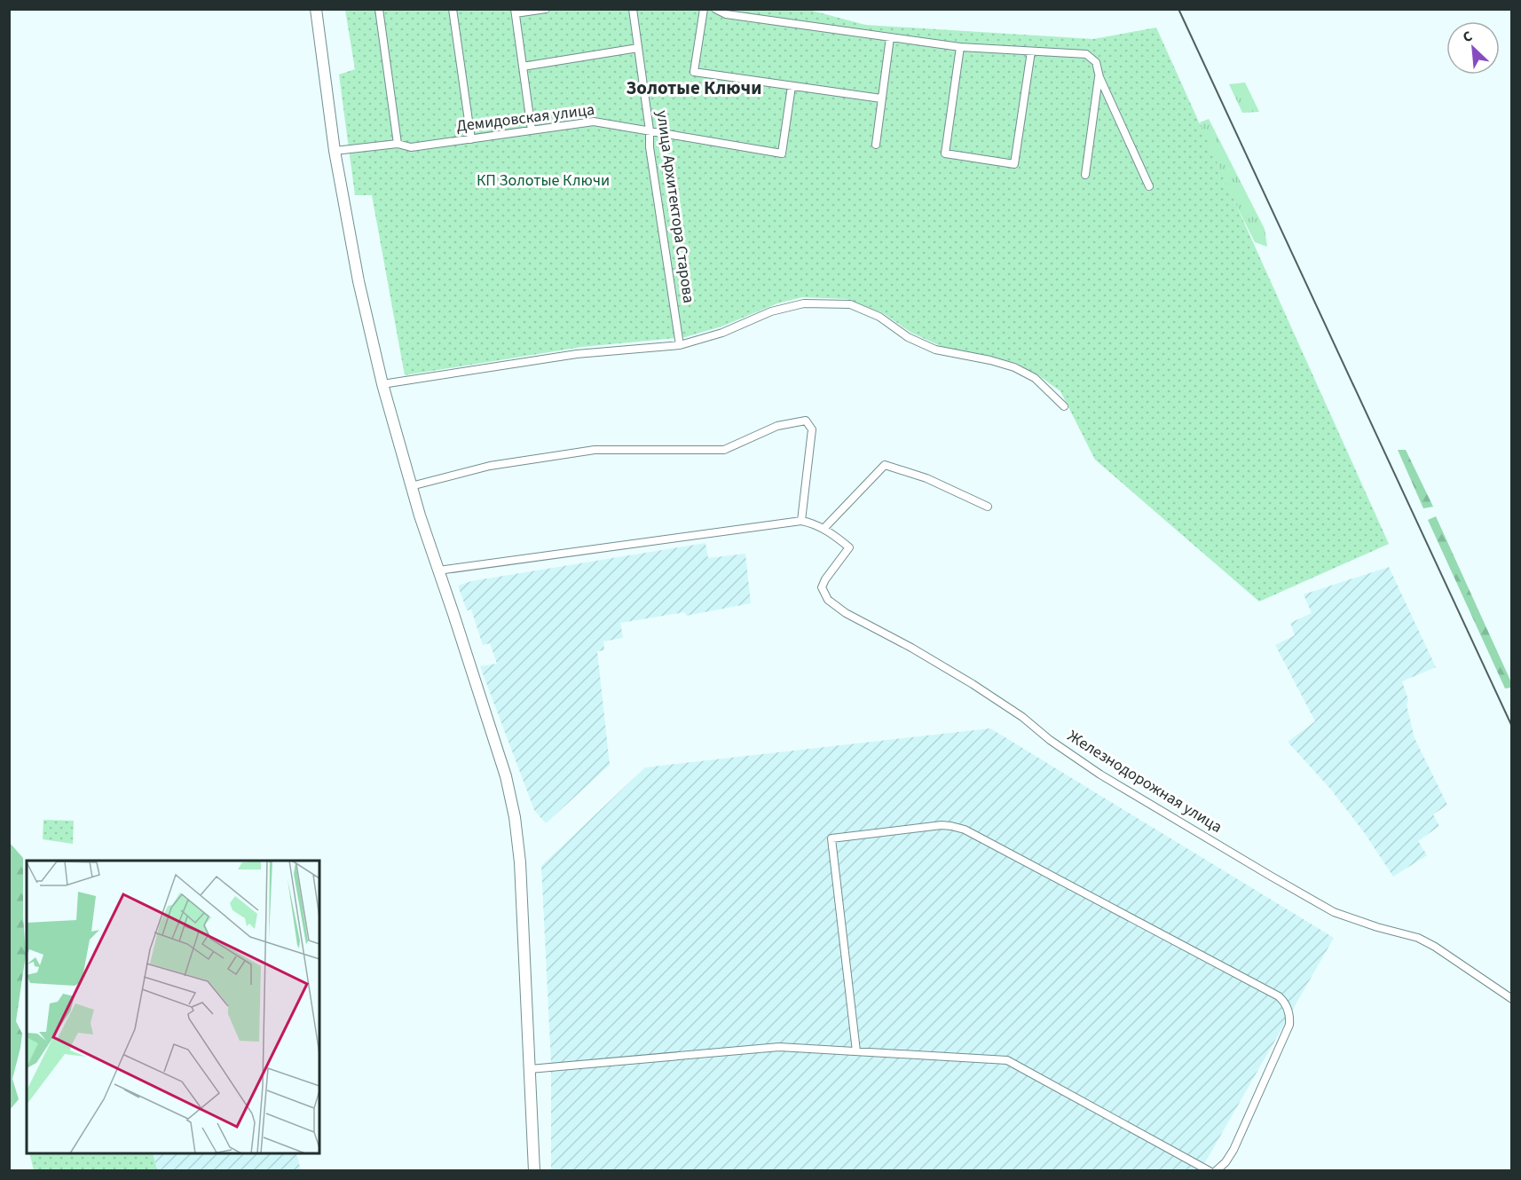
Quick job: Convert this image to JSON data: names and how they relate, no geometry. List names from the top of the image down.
{
  "streets": {
    "street": ["Демидовская улица", "улица Архитектора Старова", "Железнодорожная улица"]
  },
  "crossings": [
    ["Демидовская улица", "улица Архитектора Старова"]
  ],
  "districts": ["Золотые Ключи"],
  "parks": ["КП Золотые Ключи"],
  "north": "top left"
}
